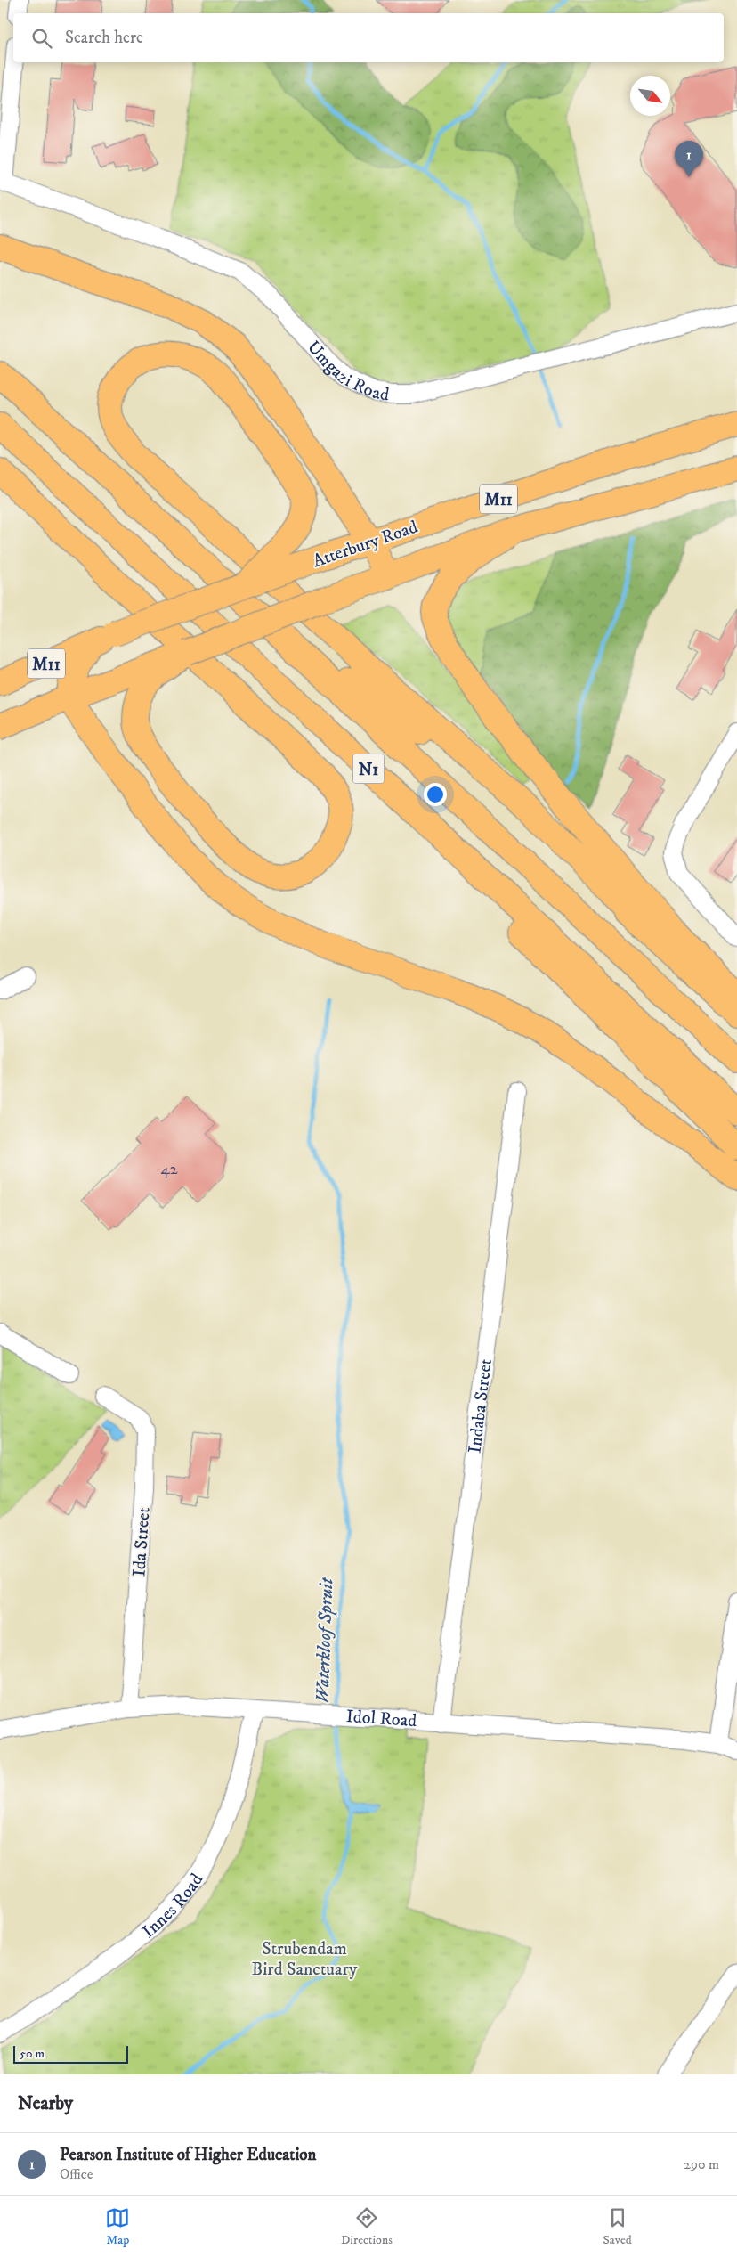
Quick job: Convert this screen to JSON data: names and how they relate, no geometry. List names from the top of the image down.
{
  "streets": {
    "main road": ["M11", "Atterbury Road", "N1"],
    "street": [
      "Umgazi Road",
      "Indaba Street",
      "Ida Street",
      "Idol Road",
      "Innes Road"
    ]
  },
  "crossings": [
    ["Indaba Street", "Idol Road"],
    ["Ida Street", "Idol Road"],
    ["Idol Road", "Innes Road"]
  ],
  "water": ["Waterkloof Spruit"],
  "parks": ["Strubendam Bird Sanctuary"],
  "house_numbers": ["42"],
  "scale_bar": "50 m",
  "north": "bottom right",
  "page": {
    "search": "Search here",
    "pins": "1",
    "scale": "50 m",
    "heading": "Nearby",
    "list": [
      {
        "mark": "1",
        "name": "Pearson Institute of Higher Education",
        "note": "Office",
        "value": "290 m"
      }
    ],
    "nav": ["Map", "Directions", "Saved"]
  }
}
